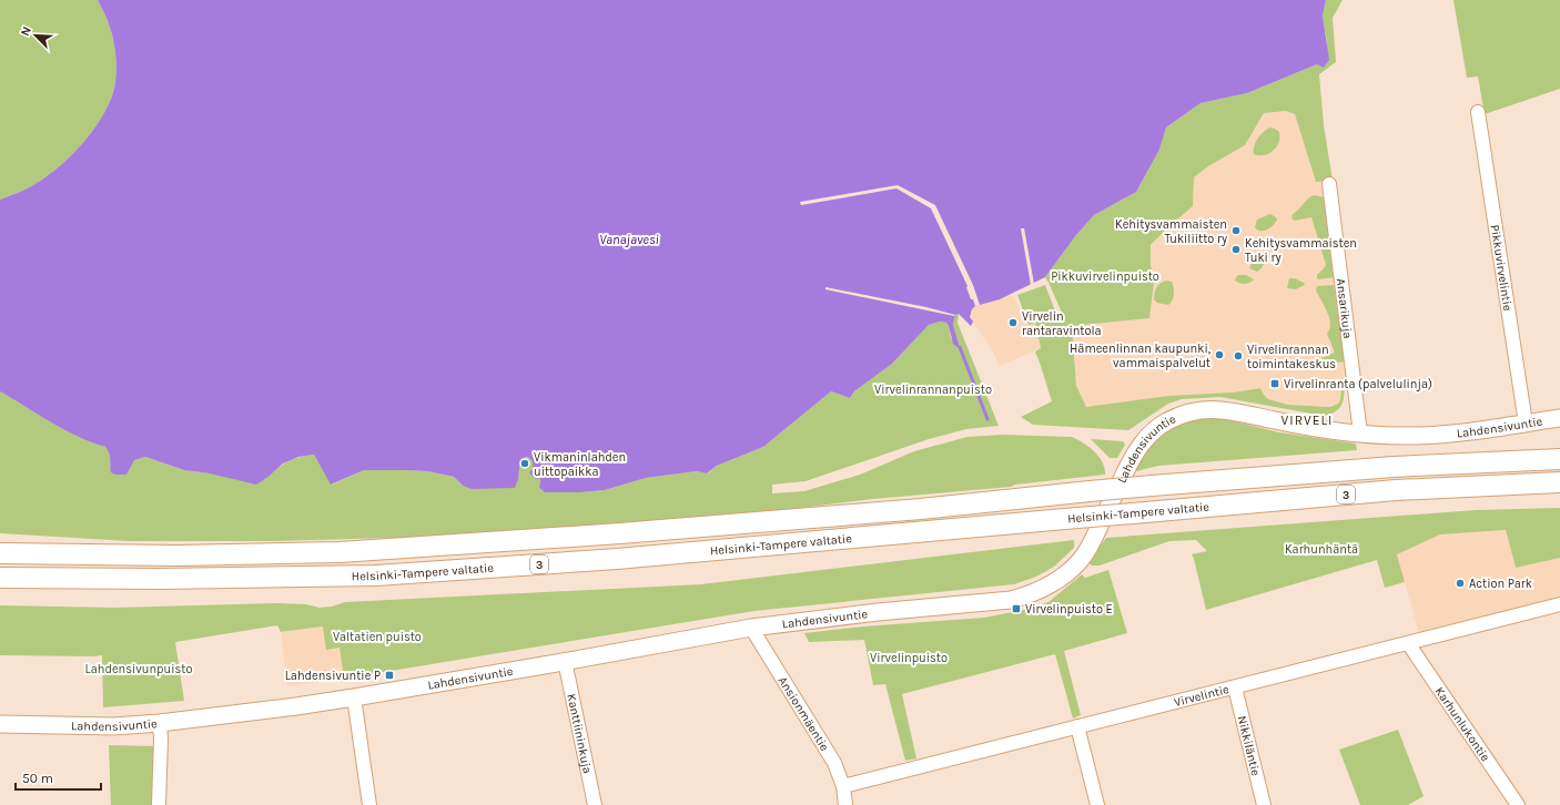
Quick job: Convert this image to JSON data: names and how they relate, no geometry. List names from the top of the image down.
{
  "streets": {
    "highway": ["3", "Helsinki-Tampere valtatie"],
    "main road": ["Lahdensivuntie"],
    "street": [
      "Pikkuvirvelintie",
      "Ansarikuja",
      "Virvelintie",
      "Ansionmäentie",
      "Karhunlukontie",
      "Kanttiininkuja",
      "Nikkiläntie"
    ]
  },
  "crossings": [
    ["Pikkuvirvelintie", "Lahdensivuntie"],
    ["Ansarikuja", "Lahdensivuntie"],
    ["Lahdensivuntie", "Ansionmäentie"],
    ["Lahdensivuntie", "Kanttiininkuja"],
    ["Virvelintie", "Ansionmäentie"],
    ["Virvelintie", "Karhunlukontie"],
    ["Virvelintie", "Nikkiläntie"]
  ],
  "districts": ["VIRVELI"],
  "water": ["Vanajavesi"],
  "parks": [
    "Pikkuvirvelinpuisto",
    "Virvelinrannanpuisto",
    "Karhunhäntä",
    "Valtatien puisto",
    "Virvelinpuisto",
    "Lahdensivunpuisto"
  ],
  "places": {
    "other": [
      "Kehitysvammaisten Tukiliitto ry",
      "Kehitysvammaisten Tuki ry",
      "Virvelin rantaravintola",
      "Hämeenlinnan kaupunki, vammaispalvelut",
      "Virvelinrannan toimintakeskus",
      "Vikmaninlahden uittopaikka",
      "Action Park"
    ],
    "transit": ["Virvelinranta (palvelulinja)", "Virvelinpuisto E", "Lahdensivuntie P"]
  },
  "scale_bar": "50 m",
  "north": "top left"
}
